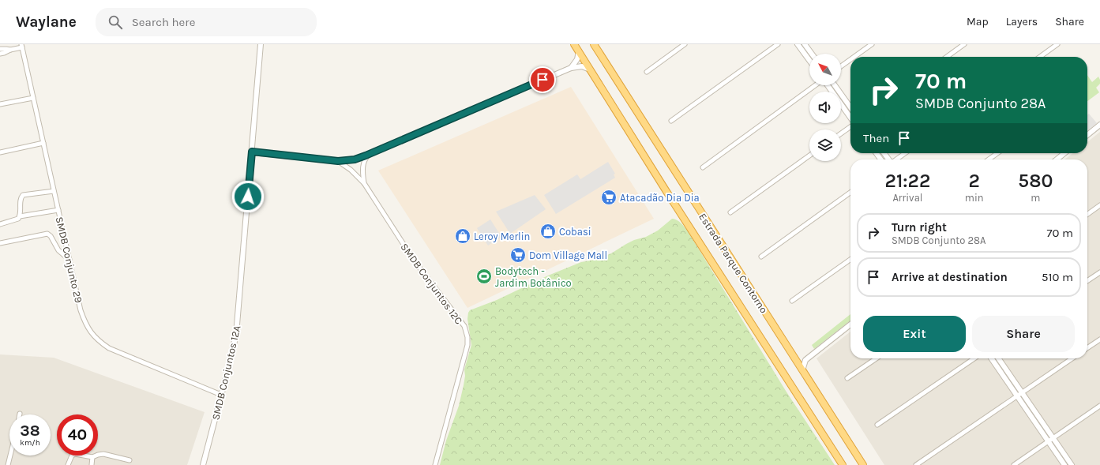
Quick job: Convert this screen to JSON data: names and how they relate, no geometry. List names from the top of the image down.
{
  "streets": {
    "highway": ["Estrada Parque Contorno"],
    "street": ["SMDB Conjunto 29", "SMDB Conjuntos 12C", "SMDB Conjuntos 12A"]
  },
  "crossings": [
    ["SMDB Conjunto 29", "SMDB Conjuntos 12A"]
  ],
  "places": {
    "supermarket": ["Atacadão Dia Dia", "Dom Village Mall"],
    "shop": ["Cobasi", "Leroy Merlin"],
    "sports": ["Bodytech - Jardim Botânico"]
  },
  "north": "top left",
  "page": {
    "header": "Waylane",
    "search": "Search here",
    "nav": ["Map", "Layers", "Share"],
    "turn": ["70 m", "SMDB Conjunto 28A"],
    "then": "Then",
    "eta": [
      "21:22",
      "Arrival",
      "2",
      "min",
      "580",
      "m"
    ],
    "list": [
      {
        "name": "Turn right",
        "note": "SMDB Conjunto 28A",
        "value": "70 m"
      },
      {
        "name": "Arrive at destination",
        "value": "510 m"
      }
    ],
    "buttons": ["Exit", "Share"],
    "speed": "38 km/h",
    "limit": "40"
  }
}
